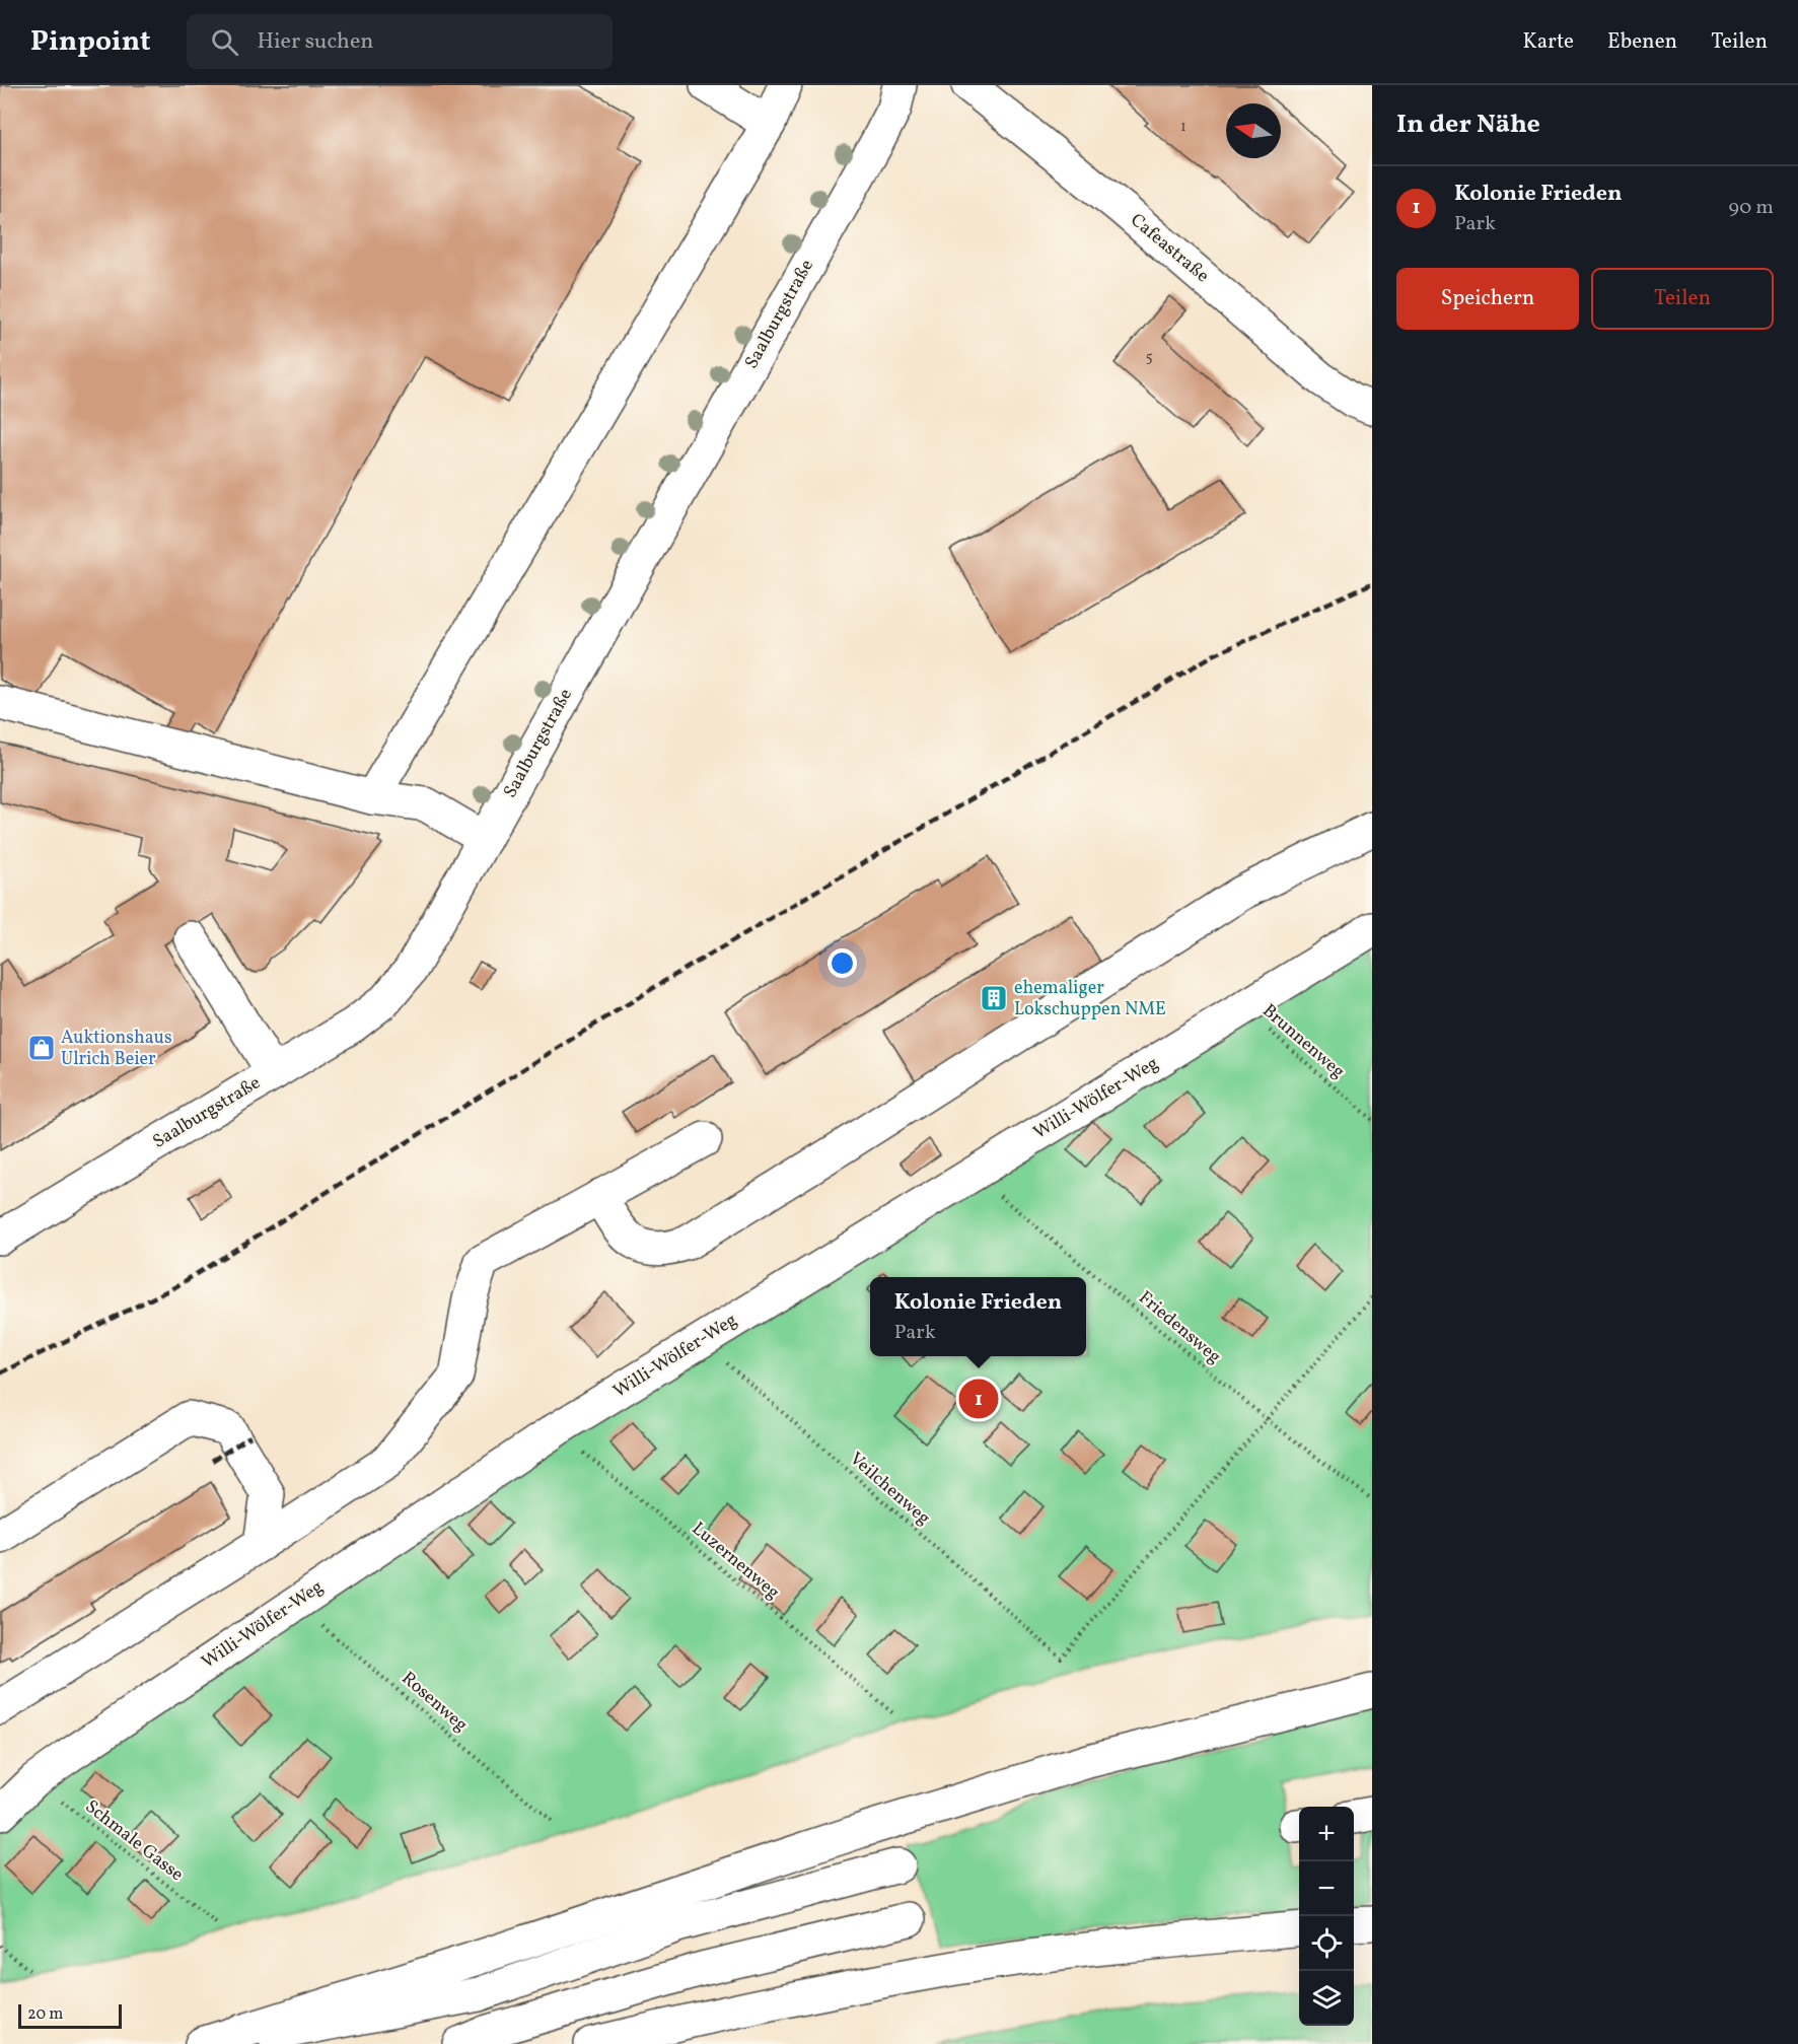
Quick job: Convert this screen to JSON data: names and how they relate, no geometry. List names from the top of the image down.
{
  "streets": {
    "main road": ["Cafeastraße", "Saalburgstraße", "Willi-Wölfer-Weg"],
    "path": [
      "Brunnenweg",
      "Friedensweg",
      "Veilchenweg",
      "Luzernenweg",
      "Rosenweg",
      "Schmale Gasse"
    ]
  },
  "crossings": [
    ["Brunnenweg", "Willi-Wölfer-Weg"],
    ["Willi-Wölfer-Weg", "Friedensweg"],
    ["Willi-Wölfer-Weg", "Veilchenweg"],
    ["Willi-Wölfer-Weg", "Luzernenweg"],
    ["Willi-Wölfer-Weg", "Rosenweg"],
    ["Willi-Wölfer-Weg", "Schmale Gasse"],
    ["Friedensweg", "Veilchenweg"]
  ],
  "places": {
    "building": ["ehemaliger Lokschuppen NME"],
    "shop": ["Auktionshaus Ulrich Beier"]
  },
  "house_numbers": ["1", "5"],
  "scale_bar": "20 m",
  "north": "left",
  "page": {
    "header": "Pinpoint",
    "search": "Hier suchen",
    "nav": ["Karte", "Ebenen", "Teilen"],
    "heading": "In der Nähe",
    "list": [
      {
        "mark": "1",
        "name": "Kolonie Frieden",
        "note": "Park",
        "value": "90 m"
      }
    ],
    "buttons": ["Speichern", "Teilen"],
    "popup": ["Kolonie Frieden", "Park"],
    "pins": "1",
    "map_buttons": ["+", "−"],
    "scale": "20 m"
  }
}
